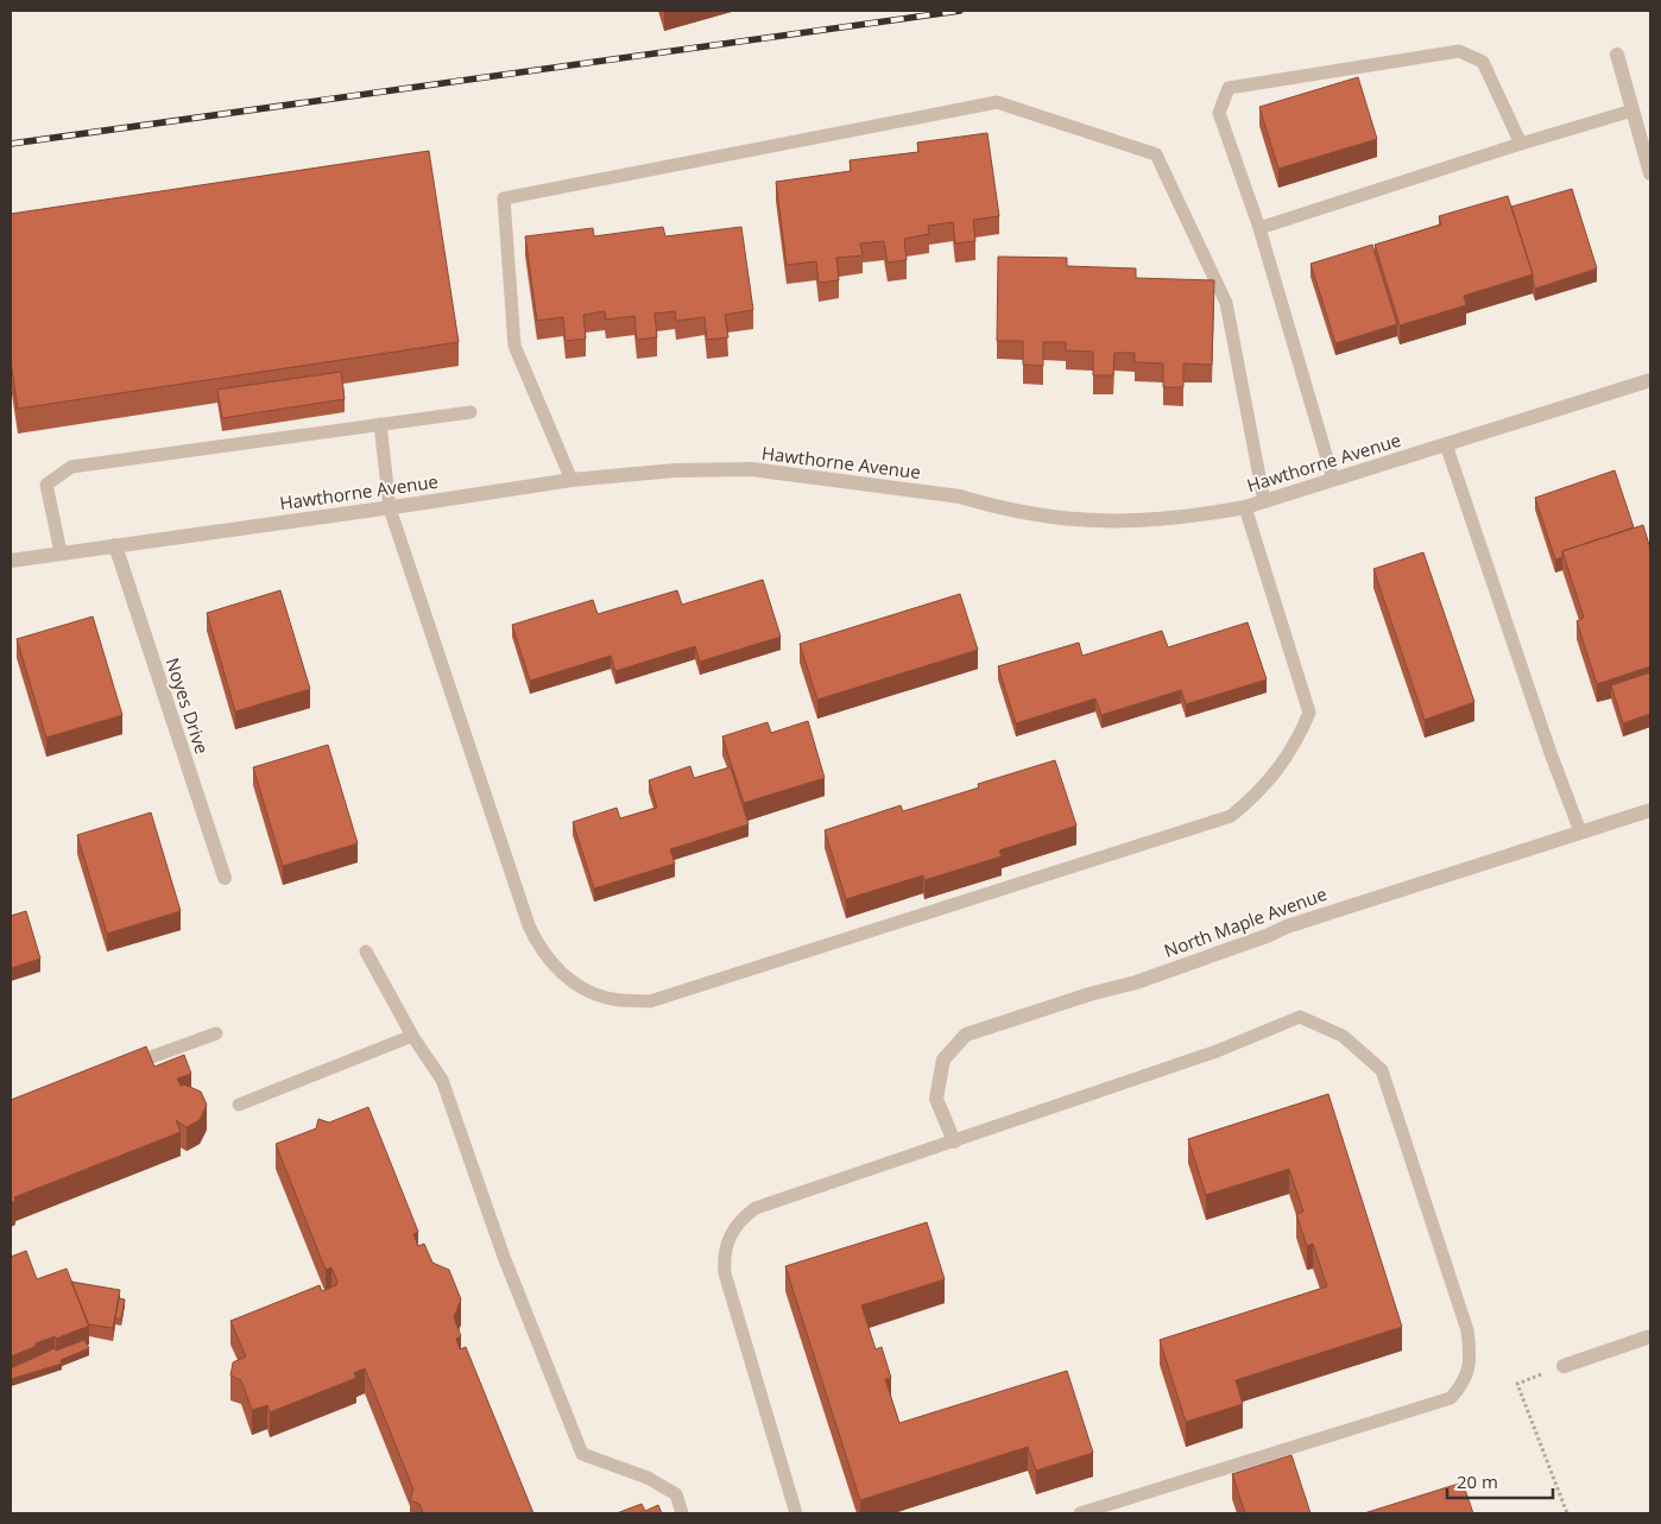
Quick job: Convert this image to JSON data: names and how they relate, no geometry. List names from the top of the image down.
{
  "streets": {
    "street": ["Hawthorne Avenue", "Noyes Drive", "North Maple Avenue"]
  },
  "crossings": [
    ["Hawthorne Avenue", "Noyes Drive"]
  ],
  "scale_bar": "20 m"
}
